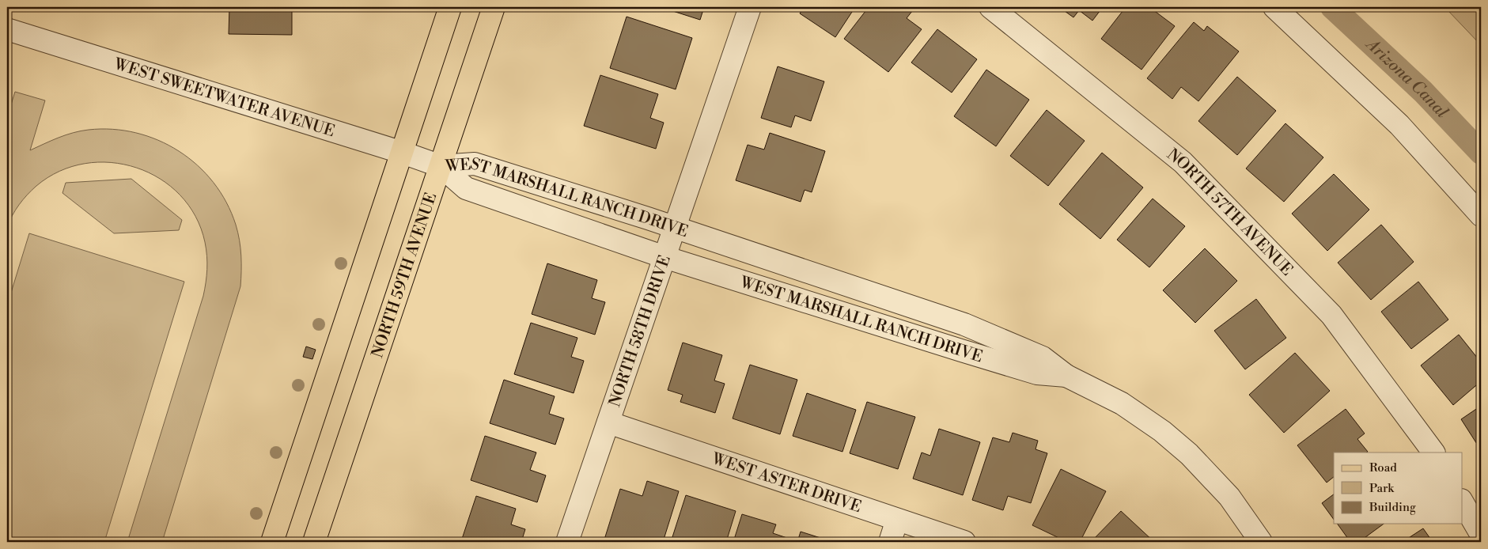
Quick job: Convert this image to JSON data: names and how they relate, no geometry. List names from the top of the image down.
{
  "streets": {
    "main road": ["NORTH 59TH AVENUE"],
    "street": [
      "WEST SWEETWATER AVENUE",
      "WEST MARSHALL RANCH DRIVE",
      "NORTH 57TH AVENUE",
      "NORTH 58TH DRIVE",
      "WEST ASTER DRIVE"
    ]
  },
  "crossings": [
    ["WEST SWEETWATER AVENUE", "WEST MARSHALL RANCH DRIVE"],
    ["WEST SWEETWATER AVENUE", "NORTH 59TH AVENUE"],
    ["WEST MARSHALL RANCH DRIVE", "NORTH 59TH AVENUE"],
    ["WEST MARSHALL RANCH DRIVE", "NORTH 58TH DRIVE"],
    ["NORTH 58TH DRIVE", "WEST ASTER DRIVE"]
  ],
  "water": ["Arizona Canal"],
  "legend": ["Road", "Park", "Building"]
}
